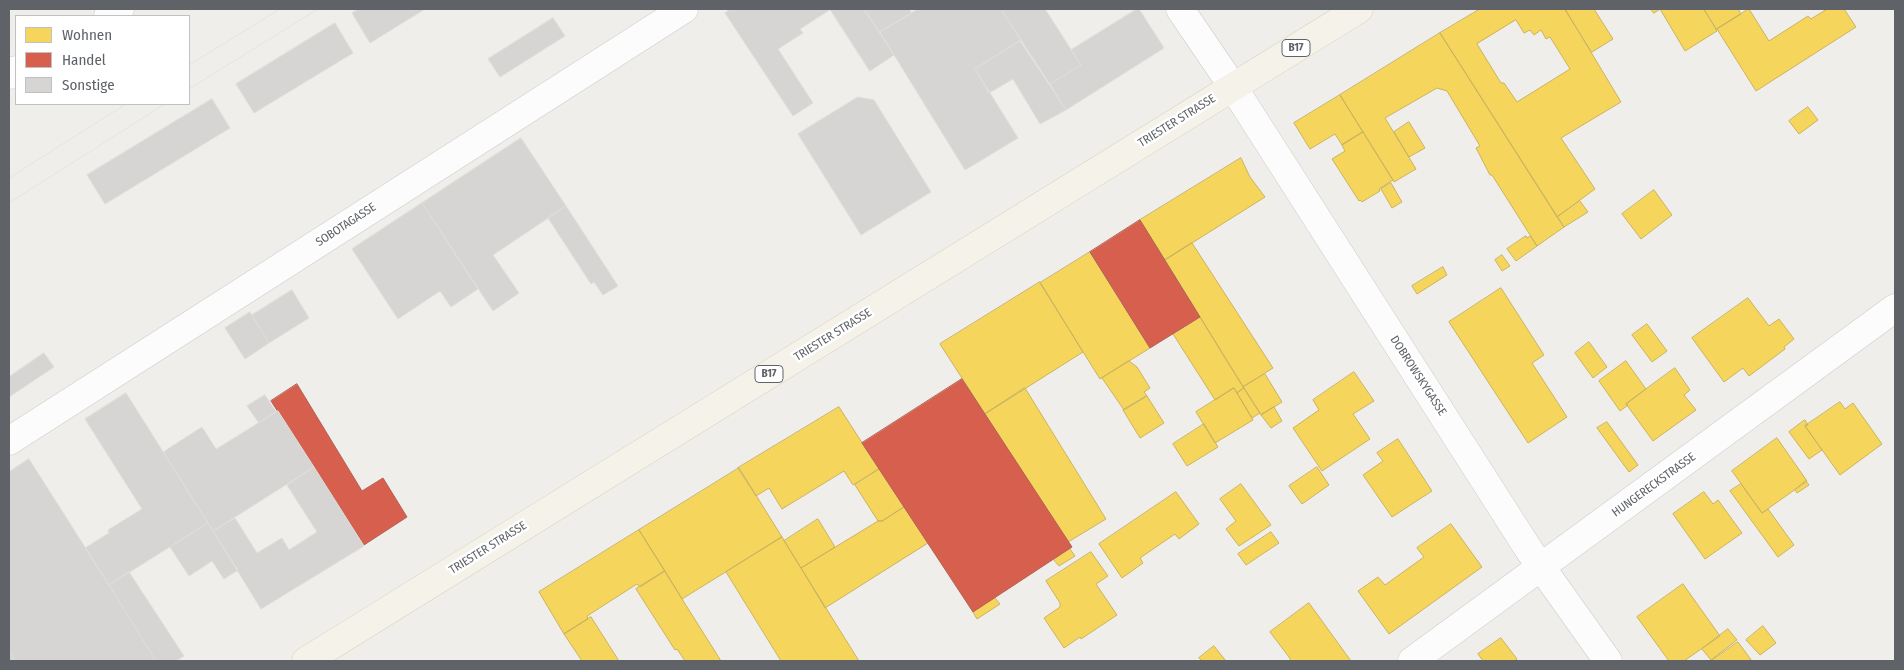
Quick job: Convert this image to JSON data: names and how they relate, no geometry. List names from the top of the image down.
{
  "streets": {
    "main road": ["B17", "TRIESTER STRASSE"],
    "street": ["SOBOTAGASSE", "DOBROWSKYGASSE", "HUNGERECKSTRASSE"]
  },
  "crossings": [
    ["TRIESTER STRASSE", "DOBROWSKYGASSE"],
    ["DOBROWSKYGASSE", "HUNGERECKSTRASSE"]
  ],
  "legend": ["Wohnen", "Handel", "Sonstige"]
}
